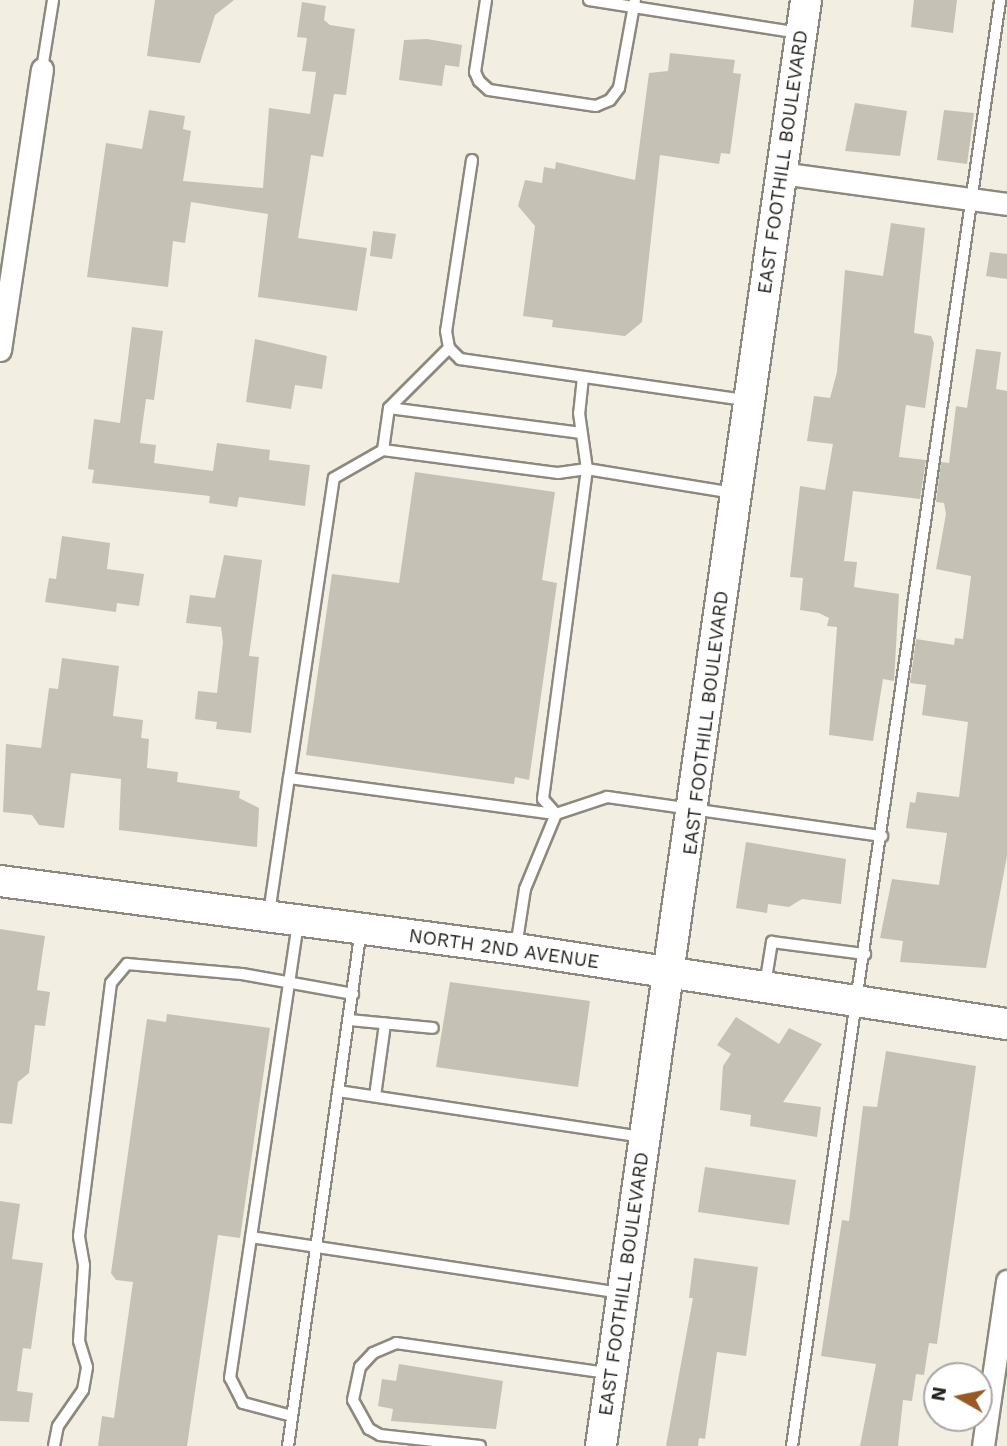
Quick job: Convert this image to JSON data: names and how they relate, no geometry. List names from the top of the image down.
{
  "streets": {
    "main road": ["EAST FOOTHILL BOULEVARD", "NORTH 2ND AVENUE"]
  },
  "crossings": [
    ["EAST FOOTHILL BOULEVARD", "NORTH 2ND AVENUE"]
  ],
  "north": "left"
}
